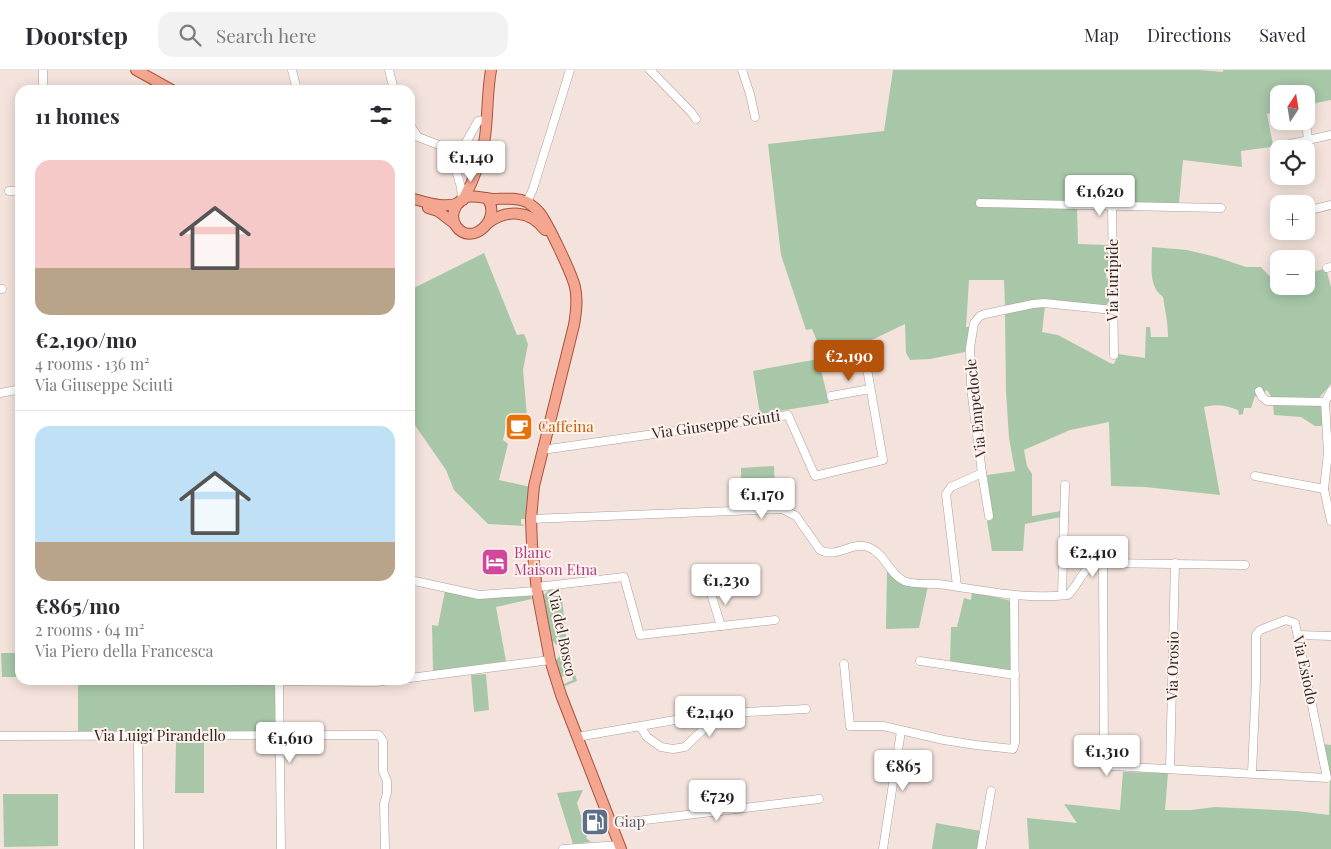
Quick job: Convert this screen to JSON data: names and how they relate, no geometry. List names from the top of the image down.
{
  "streets": {
    "main road": ["Via del Bosco"],
    "street": [
      "Via Euripide",
      "Via Empedocle",
      "Via Giuseppe Sciuti",
      "Via Orosio",
      "Via Esiodo",
      "Via Luigi Pirandello"
    ]
  },
  "crossings": [
    ["Via Euripide", "Via Empedocle"],
    ["Via Giuseppe Sciuti", "Via del Bosco"]
  ],
  "places": {
    "cafe": ["Caffeina"],
    "hotel": ["Blanc Maison Etna"],
    "fuel station": ["Giap"]
  },
  "north": "top",
  "page": {
    "header": "Doorstep",
    "search": "Search here",
    "nav": ["Map", "Directions", "Saved"],
    "map_buttons": ["+", "−"],
    "heading": "11 homes",
    "price": [
      "€1,140",
      "€1,620",
      "€2,190",
      "€1,170",
      "€2,410",
      "€1,230",
      "€2,140",
      "€1,610",
      "€1,310",
      "€865",
      "€729"
    ],
    "list": [
      {
        "name": "€2,190/mo",
        "note": "4 rooms · 136 m² · Via Giuseppe Sciuti"
      },
      {
        "name": "€865/mo",
        "note": "2 rooms · 64 m² · Via Piero della Francesca"
      }
    ]
  }
}
